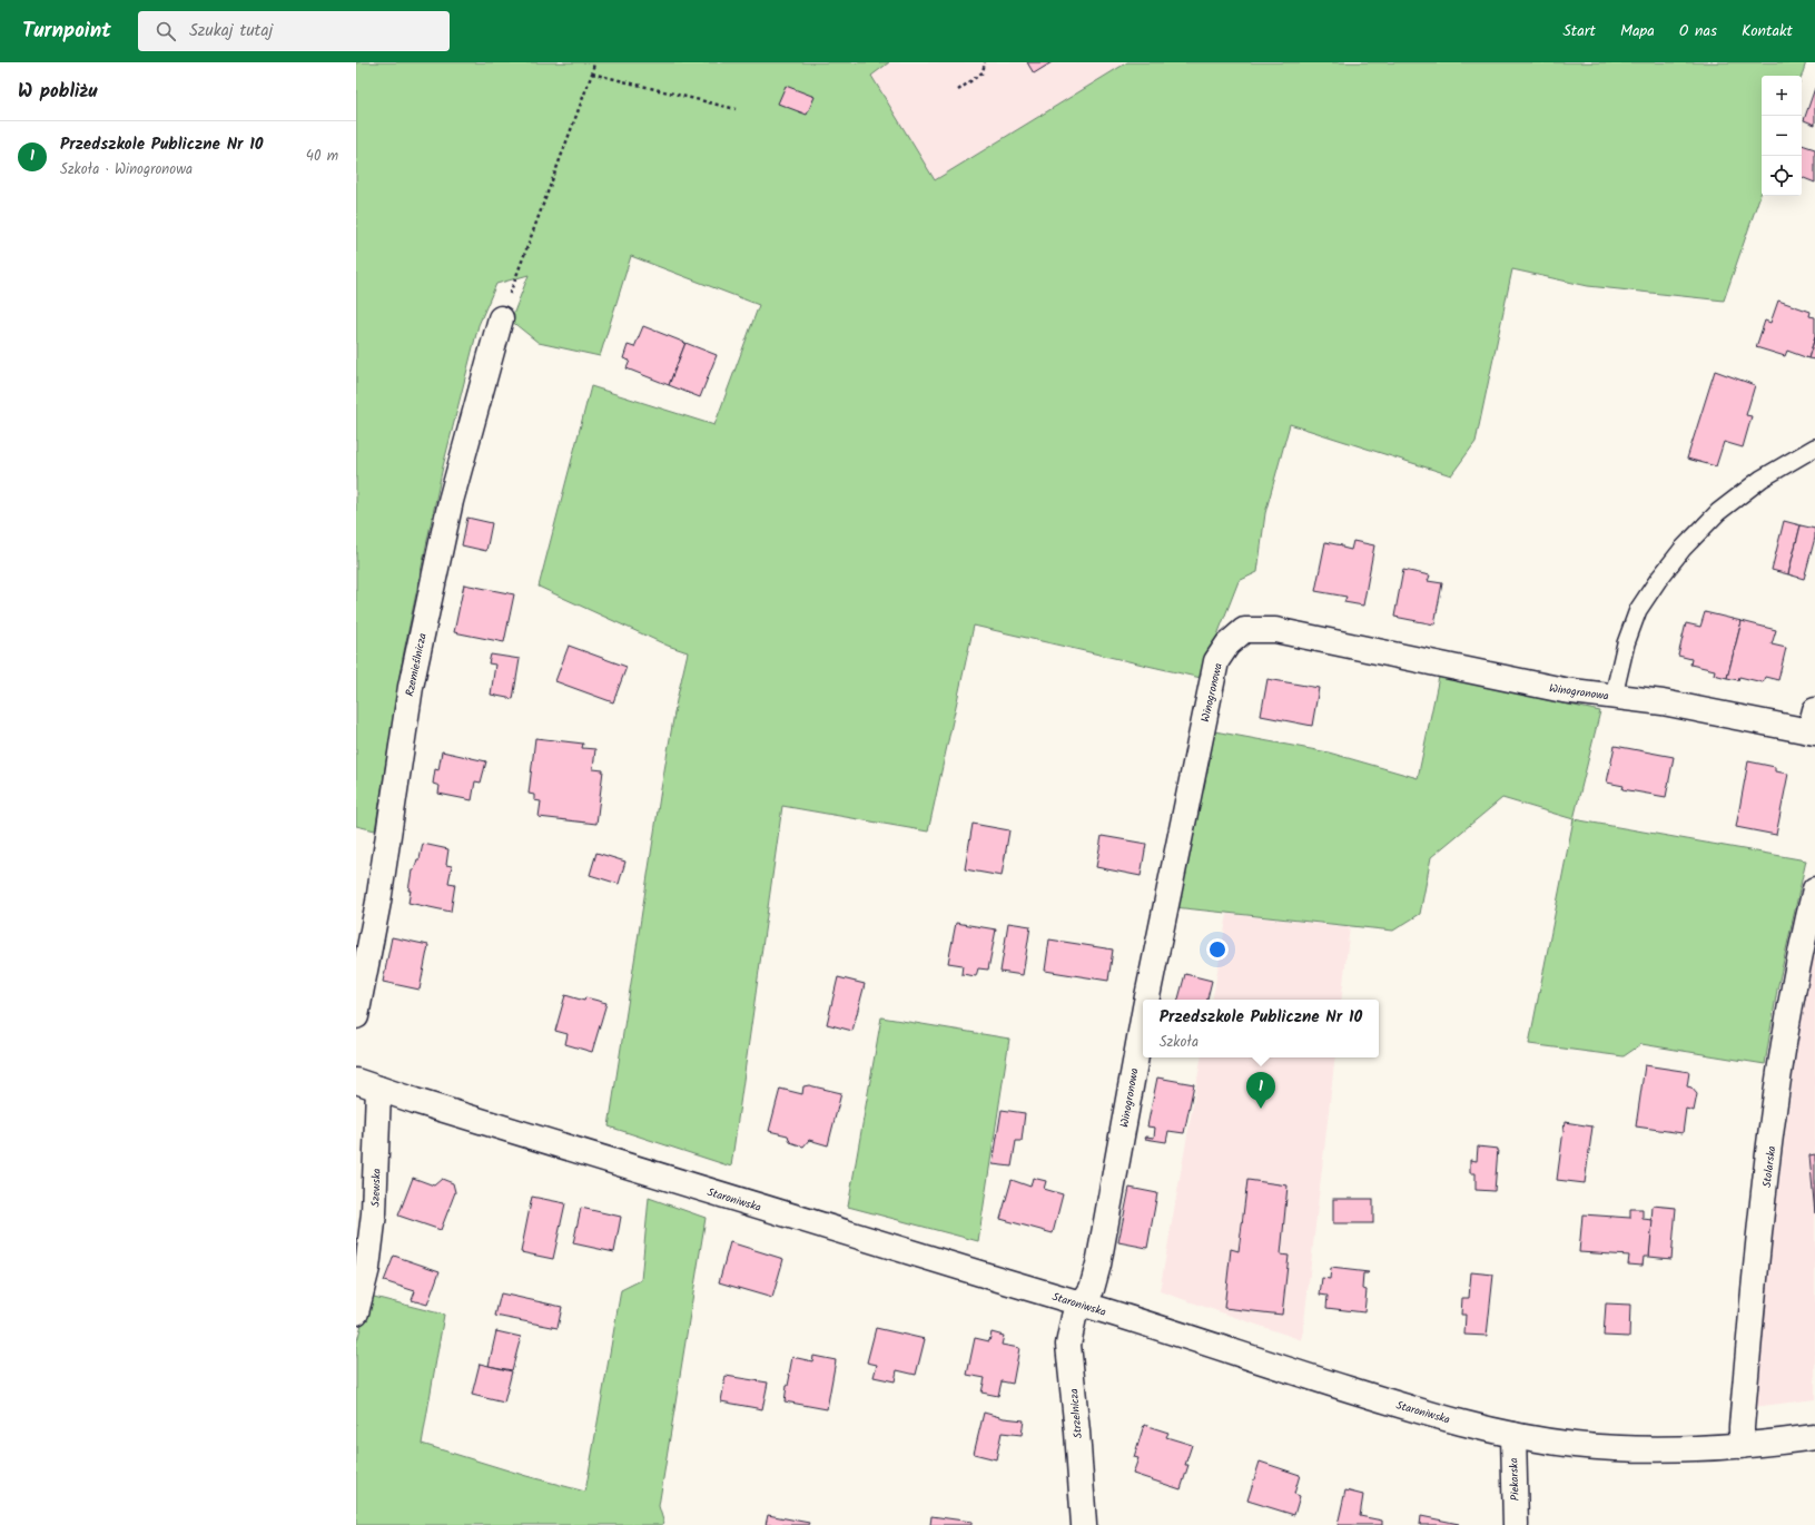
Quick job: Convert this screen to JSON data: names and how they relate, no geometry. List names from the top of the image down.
{
  "streets": {
    "street": [
      "Rzemieślnicza",
      "Winogronowa",
      "Stolarska",
      "Szewska",
      "Staroniwska",
      "Strzelnicza",
      "Piekarska"
    ]
  },
  "crossings": [
    ["Winogronowa", "Staroniwska"],
    ["Winogronowa", "Strzelnicza"],
    ["Stolarska", "Staroniwska"],
    ["Szewska", "Staroniwska"],
    ["Staroniwska", "Strzelnicza"],
    ["Staroniwska", "Piekarska"]
  ],
  "page": {
    "header": "Turnpoint",
    "search": "Szukaj tutaj",
    "nav": [
      "Start",
      "Mapa",
      "O nas",
      "Kontakt"
    ],
    "heading": "W pobliżu",
    "map_buttons": ["+", "−"],
    "list": [
      {
        "mark": "1",
        "name": "Przedszkole Publiczne Nr 10",
        "note": "Szkoła · Winogronowa",
        "value": "40 m"
      }
    ],
    "popup": ["Przedszkole Publiczne Nr 10", "Szkoła"],
    "pins": "1"
  }
}
